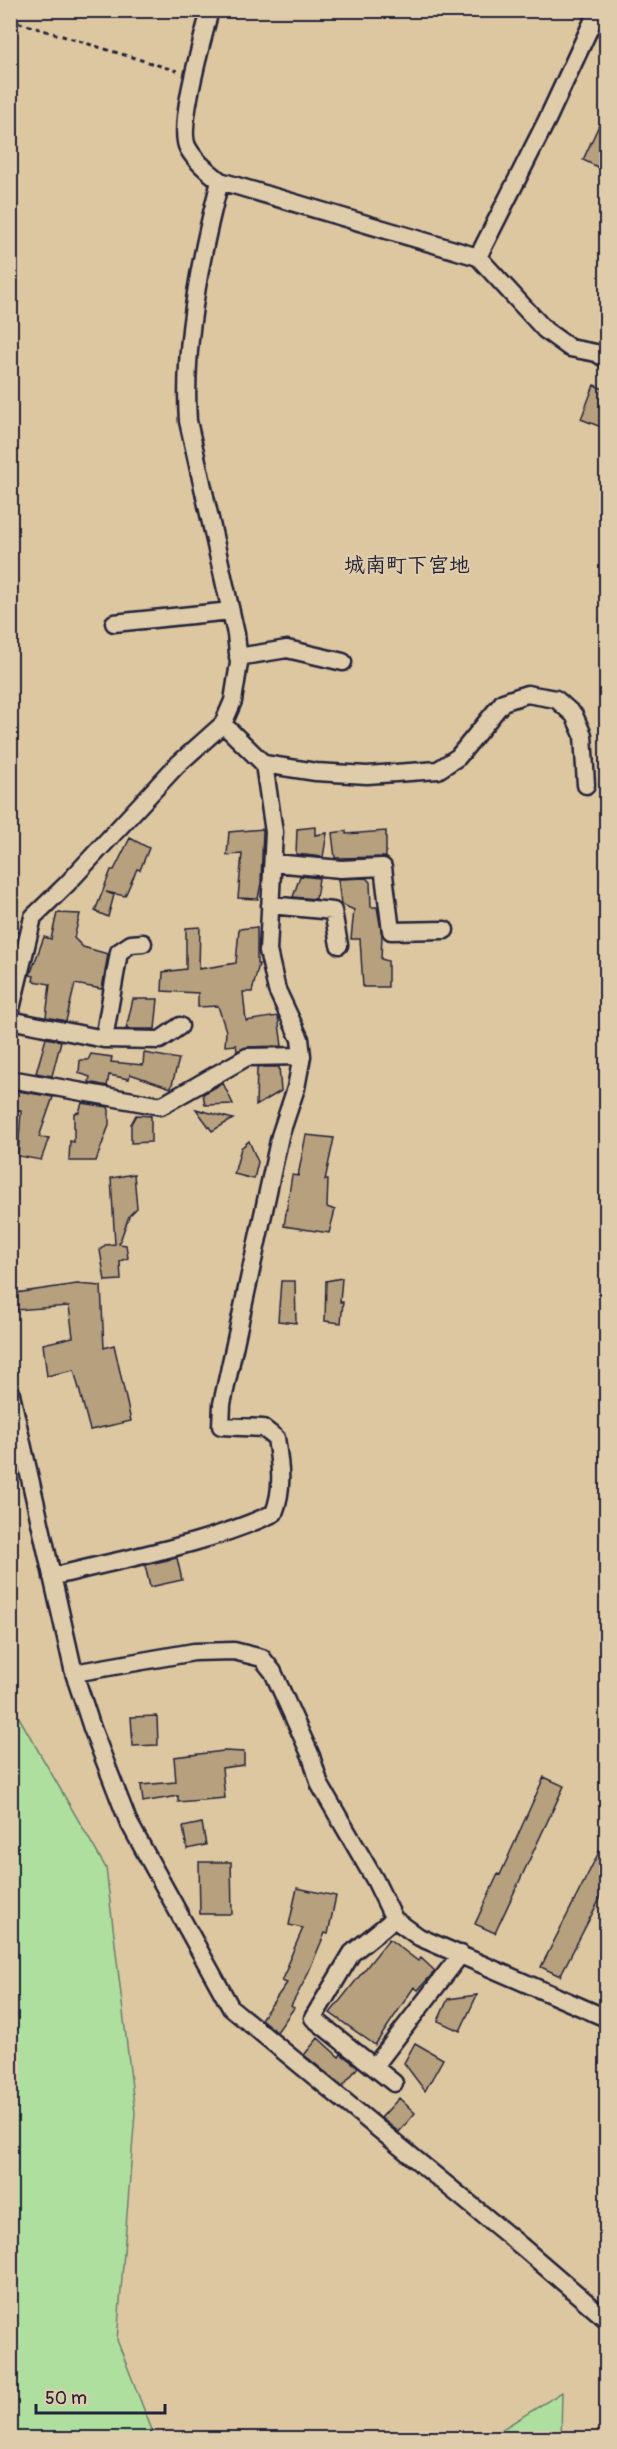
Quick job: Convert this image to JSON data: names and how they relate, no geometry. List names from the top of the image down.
{
  "districts": ["城南町下宮地"],
  "scale_bar": "50 m"
}
